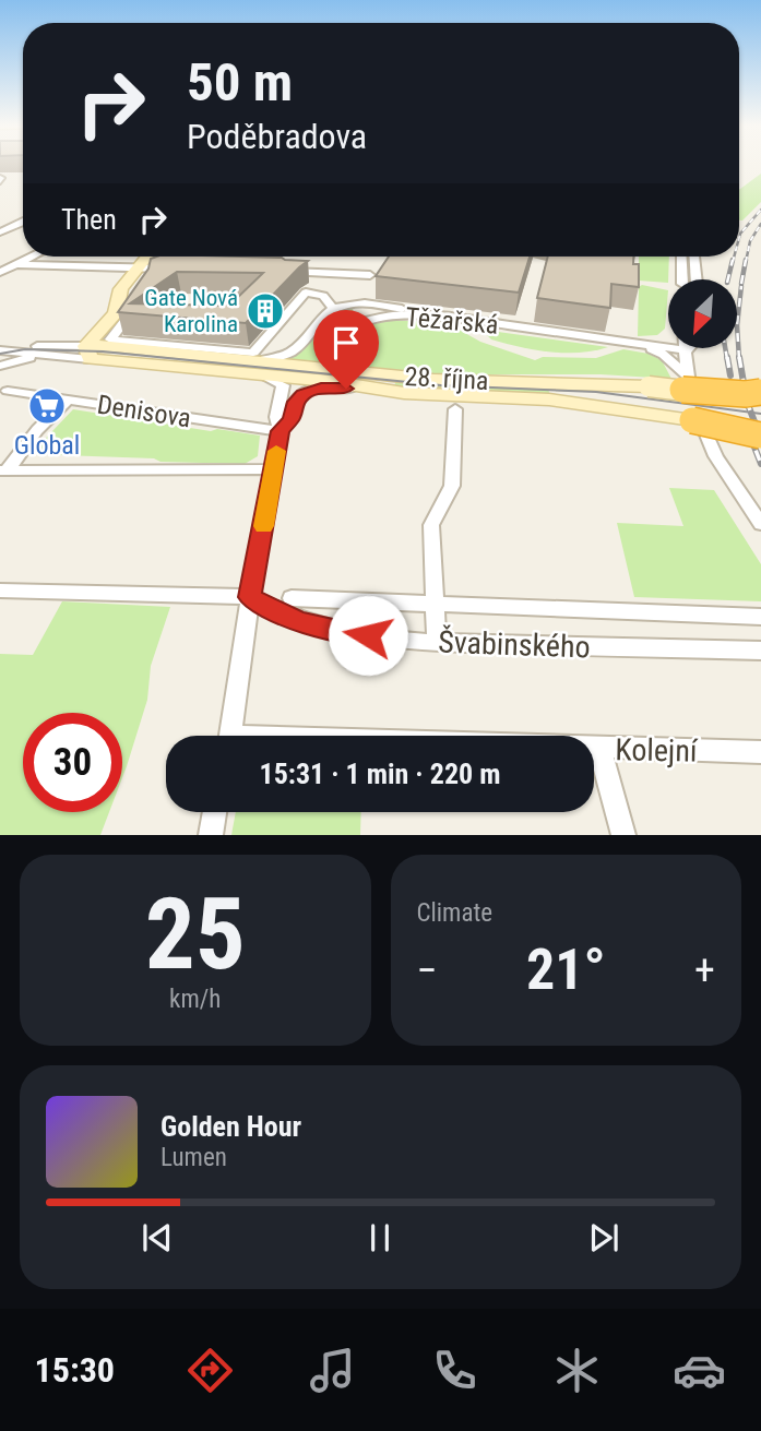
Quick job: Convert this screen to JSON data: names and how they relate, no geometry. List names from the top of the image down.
{
  "streets": {
    "street": [
      "Těžařská",
      "28. října",
      "Denisova",
      "Švabinského",
      "Kolejní"
    ]
  },
  "crossings": [
    ["Těžařská", "28. října"]
  ],
  "places": {
    "building": ["Gate Nová Karolina"],
    "supermarket": ["Global"]
  },
  "north": "bottom left",
  "page": {
    "turn": ["50 m", "Poděbradova"],
    "then": "Then",
    "limit": "30",
    "trip": "15:31 · 1 min · 220 m",
    "tile": [
      ["25", "km/h"],
      "Climate"
    ],
    "heat": ["−", "21°", "+"],
    "song": ["Golden Hour", "Lumen"],
    "tabs": "15:30"
  }
}
